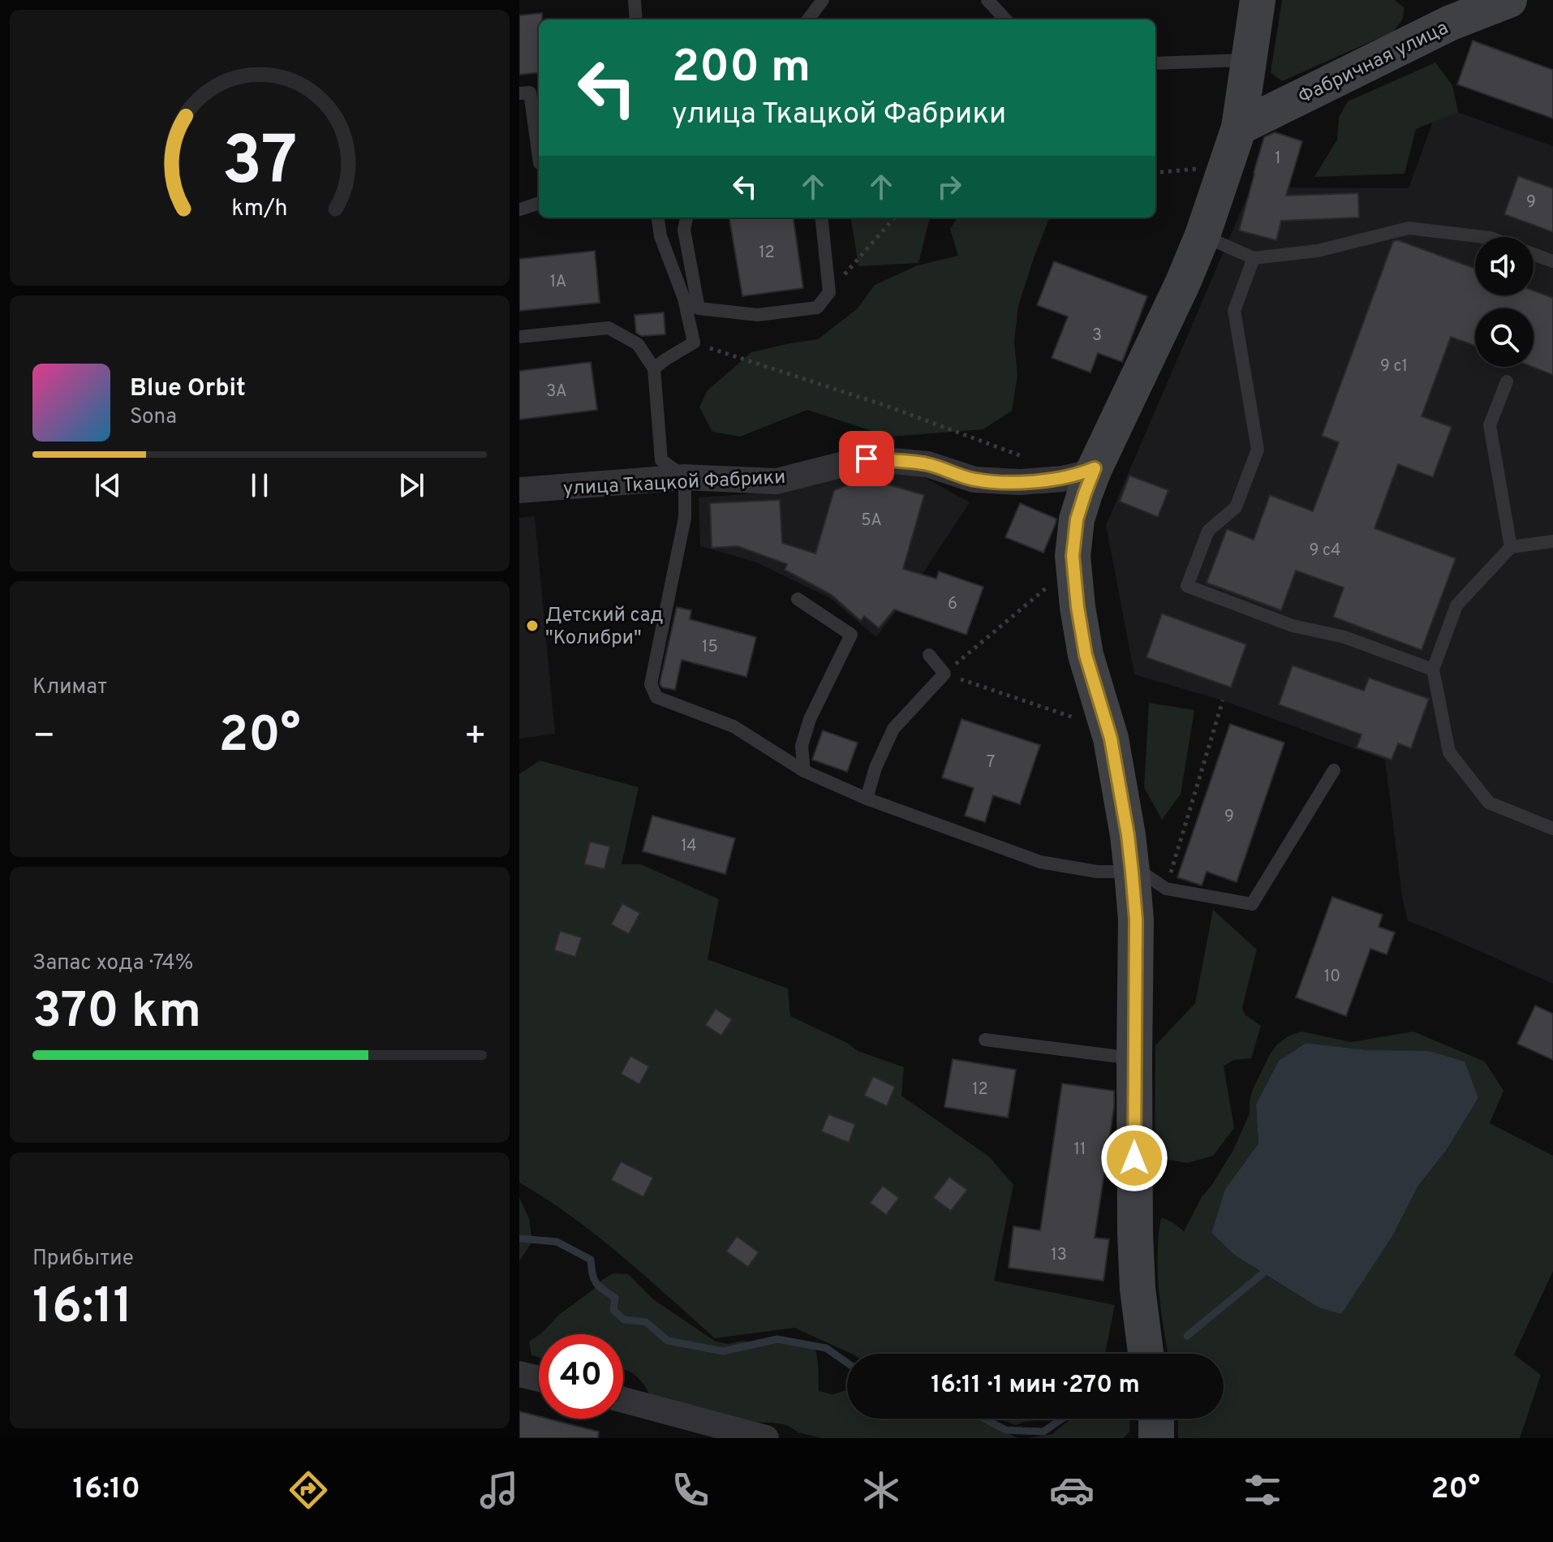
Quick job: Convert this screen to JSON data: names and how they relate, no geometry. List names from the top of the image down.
{
  "streets": {
    "street": ["Фабричная улица", "улица Ткацкой Фабрики"]
  },
  "places": ["Детский сад \"Колибри\""],
  "house_numbers": [
    "1",
    "9",
    "12",
    "1А",
    "3",
    "9 c1",
    "3А",
    "5А",
    "9 c4",
    "6",
    "15",
    "7",
    "9",
    "14",
    "10",
    "12",
    "11",
    "13"
  ],
  "page": {
    "turn": ["200 m", "улица Ткацкой Фабрики"],
    "song": ["Blue Orbit", "Sona"],
    "tile": [
      "Климат",
      ["Запас хода · 74%", "370 km"],
      ["Прибытие", "16:11"]
    ],
    "heat": ["−", "20°", "+"],
    "limit": "40",
    "trip": "16:11 · 1 мин · 270 m",
    "tabs": ["16:10", "20°"],
    "gauge": ["37", "km/h"]
  }
}
